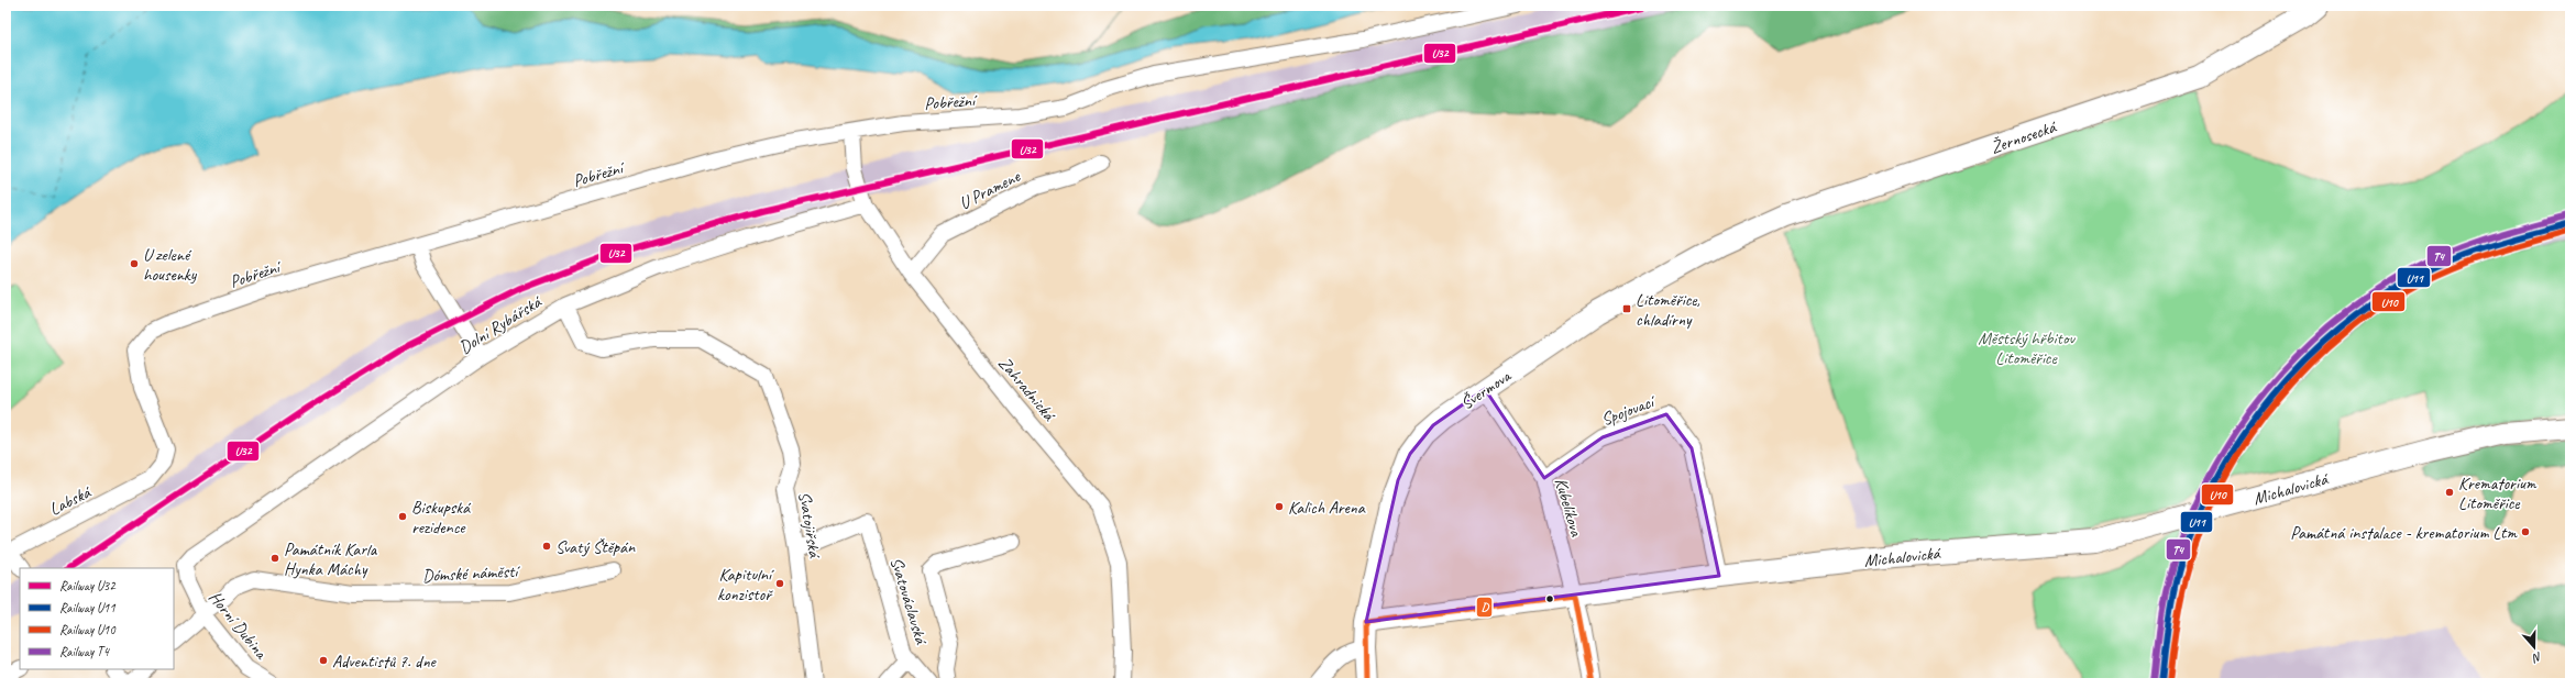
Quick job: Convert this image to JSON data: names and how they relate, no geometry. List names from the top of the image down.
{
  "streets": {
    "main road": ["Žernosecká", "Švermova", "Michalovická"],
    "street": [
      "Pobřežní",
      "U Pramene",
      "Dolní Rybářská",
      "Zahradnická",
      "Spojovací",
      "Labská",
      "Kubelíkova",
      "Svatojiřská",
      "Dómské náměstí",
      "Svatováclavská",
      "Horní Dubina"
    ]
  },
  "crossings": [
    ["Pobřežní", "Zahradnická"],
    ["Pobřežní", "Labská"],
    ["Žernosecká", "Švermova"],
    ["U Pramene", "Zahradnická"],
    ["Dolní Rybářská", "Zahradnická"],
    ["Dolní Rybářská", "Svatojiřská"],
    ["Dolní Rybářská", "Horní Dubina"],
    ["Švermova", "Michalovická"],
    ["Švermova", "Kubelíkova"],
    ["Spojovací", "Michalovická"],
    ["Spojovací", "Kubelíkova"],
    ["Michalovická", "Kubelíkova"],
    ["Svatojiřská", "Svatováclavská"],
    ["Dómské náměstí", "Horní Dubina"]
  ],
  "parks": ["Městský hřbitov Litoměřice"],
  "places": {
    "other": [
      "U zelené housenky",
      "Krematorium Litoměřice",
      "Kalich Arena",
      "Biskupská rezidence",
      "Památná instalace - krematorium Ltm",
      "Svatý Štěpán",
      "Památník Karla Hynka Máchy",
      "Kapitulní konzistoř",
      "Adventistů 7. dne"
    ],
    "transit": ["Litoměřice, chladírny"]
  },
  "lines": [
    "rail line U32",
    "rail line T4",
    "rail line U11",
    "rail line U10",
    "transit line D"
  ],
  "legend": [
    "Railway U32",
    "Railway U11",
    "Railway U10",
    "Railway T4"
  ],
  "north": "bottom"
}
